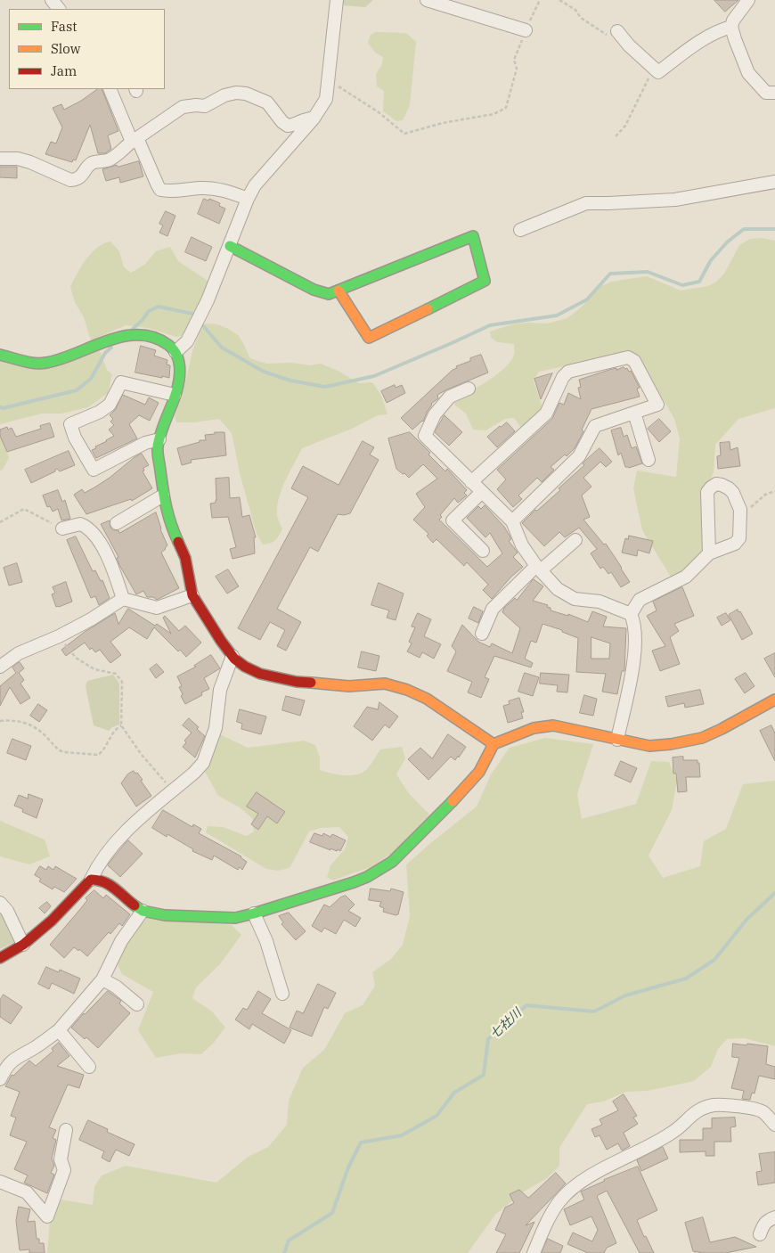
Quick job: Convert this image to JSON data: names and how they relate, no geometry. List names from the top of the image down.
{
  "water": ["七社川"],
  "legend": ["Fast", "Slow", "Jam"]
}
